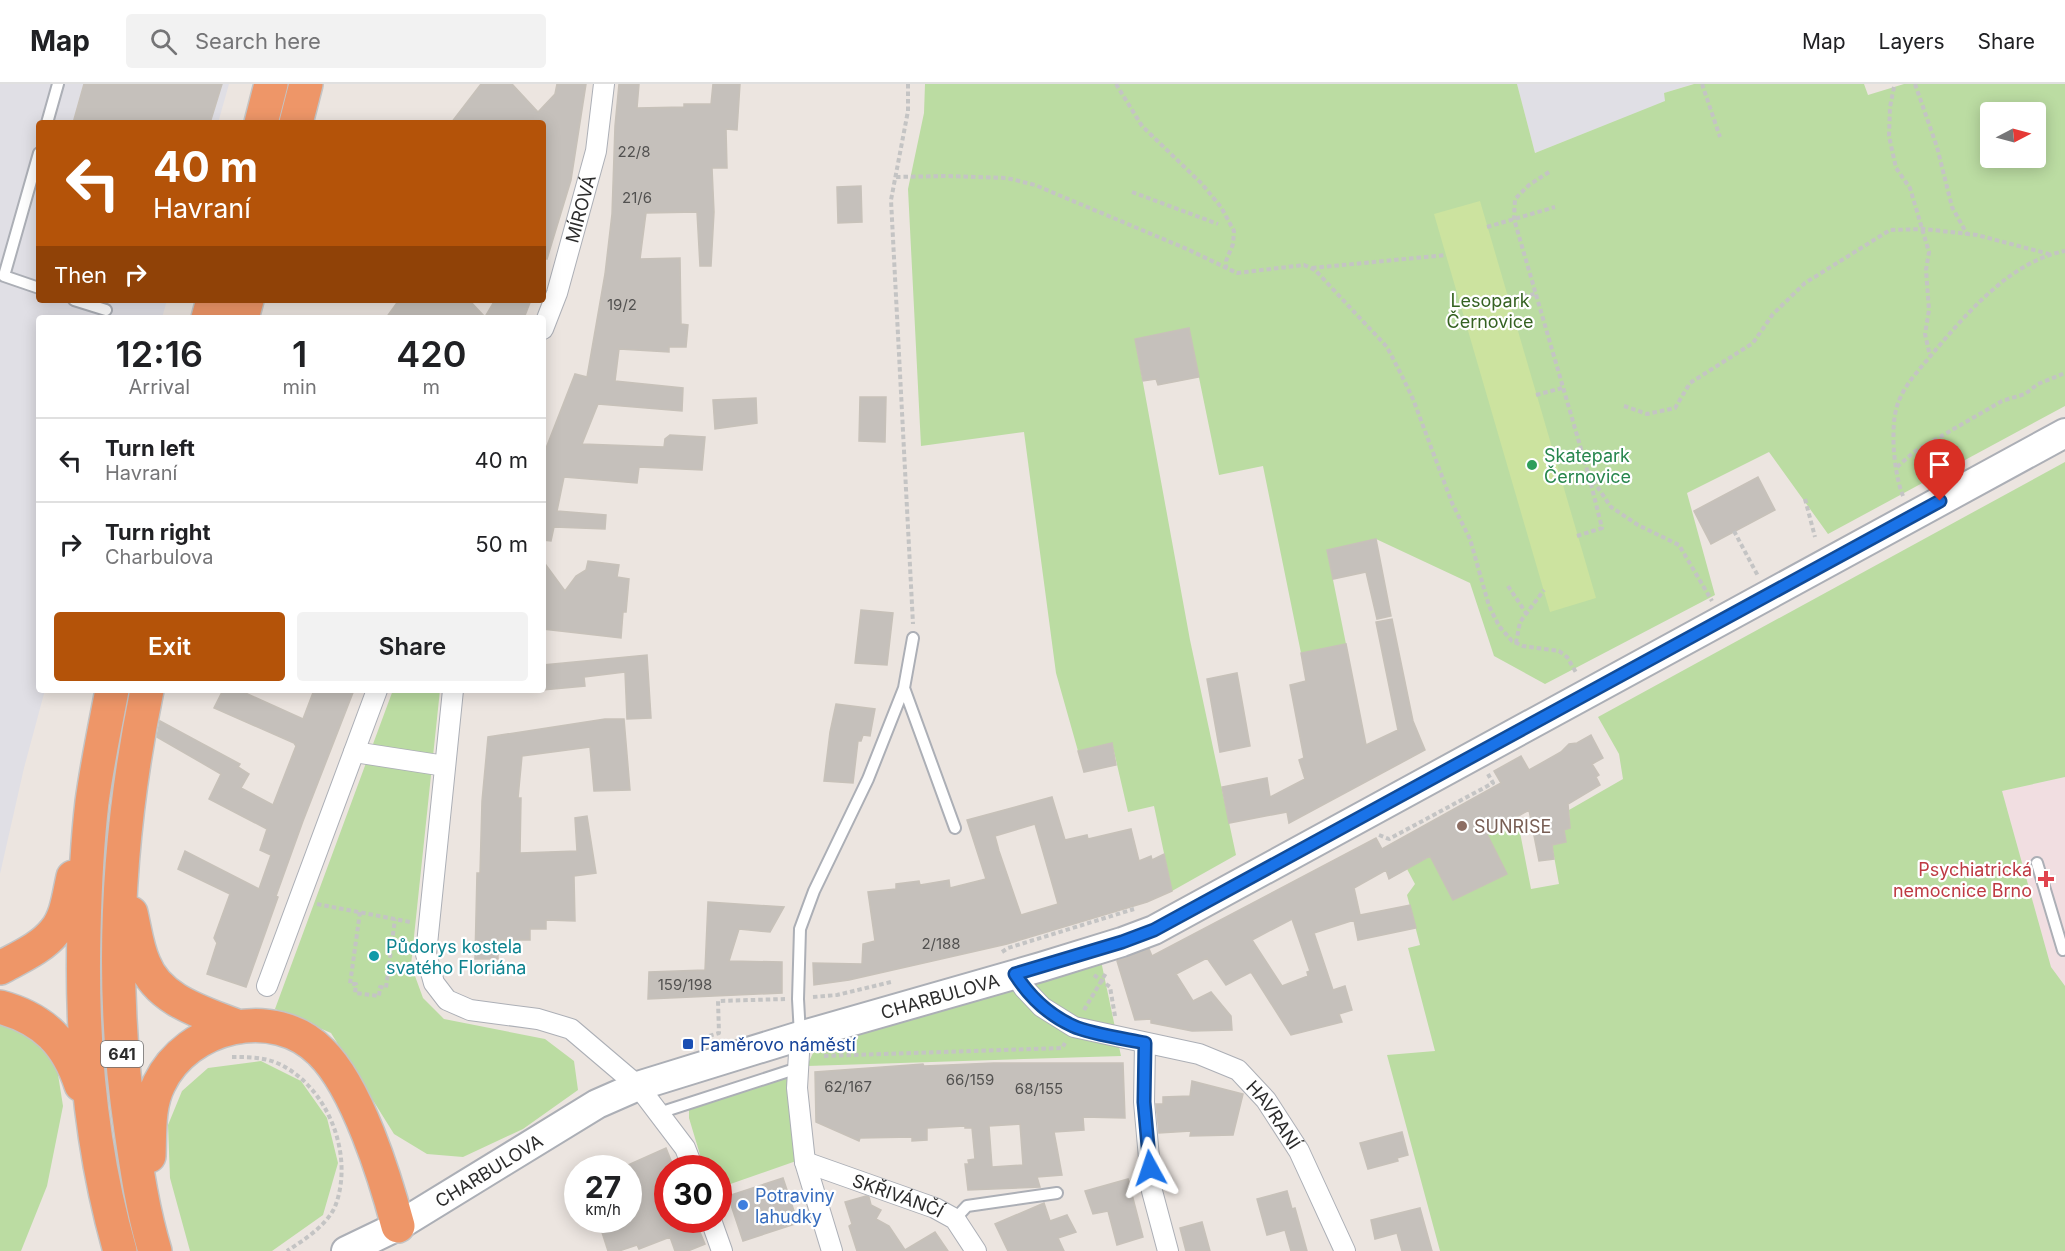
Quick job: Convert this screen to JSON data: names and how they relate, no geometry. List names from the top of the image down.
{
  "streets": {
    "highway": ["641"],
    "street": [
      "MÍROVÁ",
      "CHARBULOVA",
      "HAVRANÍ",
      "SKŘIVÁNČÍ"
    ]
  },
  "crossings": [
    ["CHARBULOVA", "HAVRANÍ"]
  ],
  "parks": ["Lesopark Černovice"],
  "places": {
    "other": [
      "Skatepark Černovice",
      "SUNRISE",
      "Půdorys kostela svatého Floriána",
      "Potraviny lahudky"
    ],
    "health": ["Psychiatrická nemocnice Brno"],
    "transit": ["Faměrovo náměstí"]
  },
  "house_numbers": [
    "22/8",
    "21/6",
    "19/2",
    "2/188",
    "159/198",
    "66/159",
    "62/167",
    "68/155"
  ],
  "north": "right",
  "page": {
    "header": "Map",
    "search": "Search here",
    "nav": ["Map", "Layers", "Share"],
    "turn": ["40 m", "Havraní"],
    "then": "Then",
    "eta": [
      "12:16",
      "Arrival",
      "1",
      "min",
      "420",
      "m"
    ],
    "list": [
      {
        "name": "Turn left",
        "note": "Havraní",
        "value": "40 m"
      },
      {
        "name": "Turn right",
        "note": "Charbulova",
        "value": "50 m"
      }
    ],
    "buttons": ["Exit", "Share"],
    "speed": "27 km/h",
    "limit": "30"
  }
}
